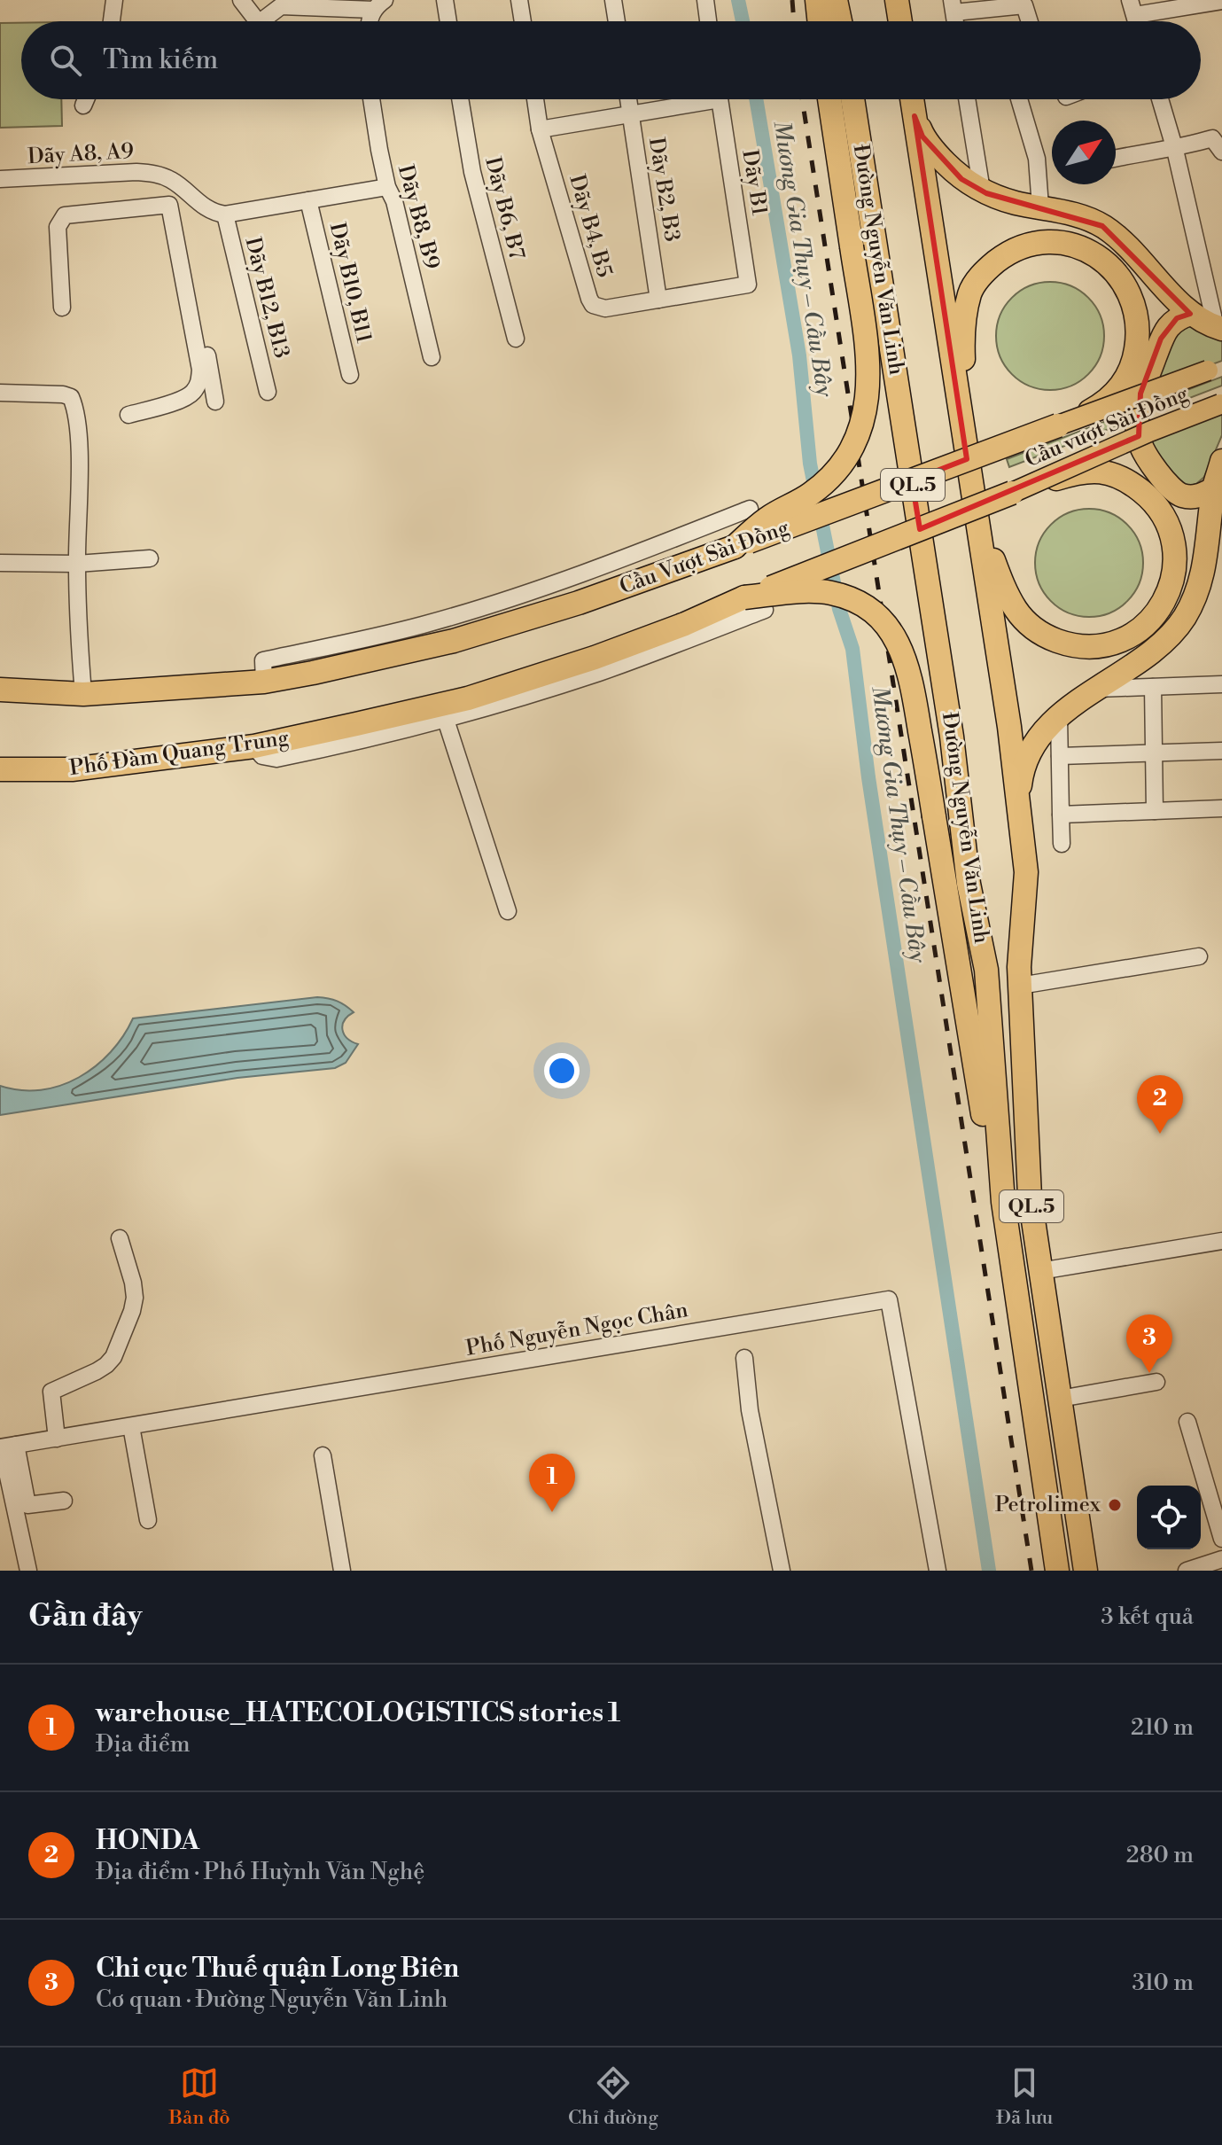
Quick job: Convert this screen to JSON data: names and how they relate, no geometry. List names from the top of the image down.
{
  "streets": {
    "highway": [
      "Đường Nguyễn Văn Linh",
      "QL.5",
      "Cầu Vượt Sài Đồng",
      "Phố Đàm Quang Trung"
    ],
    "main road": ["Cầu vượt Sài Đồng"],
    "street": [
      "Dãy A8, A9",
      "Dãy B1",
      "Dãy B2, B3",
      "Dãy B6, B7",
      "Dãy B8, B9",
      "Dãy B4, B5",
      "Dãy B10, B11",
      "Dãy B12, B13",
      "Phố Nguyễn Ngọc Chân"
    ]
  },
  "crossings": [
    ["Dãy A8, A9", "Dãy B12, B13"],
    ["Dãy B1", "Dãy B4, B5"],
    ["Dãy B2, B3", "Dãy B4, B5"],
    ["Đường Nguyễn Văn Linh", "Cầu Vượt Sài Đồng"],
    ["Cầu vượt Sài Đồng", "Cầu Vượt Sài Đồng"],
    ["Cầu Vượt Sài Đồng", "Phố Đàm Quang Trung"]
  ],
  "water": ["Mương Gia Thụy – Cầu Bây"],
  "places": ["Petrolimex"],
  "north": "top right",
  "page": {
    "search": "Tìm kiếm",
    "pins": ["2", "3", "1"],
    "heading": ["Gần đây", "3 kết quả"],
    "list": [
      {
        "mark": "1",
        "name": "warehouse_HATECOLOGISTICS stories 1",
        "note": "Địa điểm",
        "value": "210 m"
      },
      {
        "mark": "2",
        "name": "HONDA",
        "note": "Địa điểm · Phố Huỳnh Văn Nghệ",
        "value": "280 m"
      },
      {
        "mark": "3",
        "name": "Chi cục Thuế quận Long Biên",
        "note": "Cơ quan · Đường Nguyễn Văn Linh",
        "value": "310 m"
      }
    ],
    "nav": ["Bản đồ", "Chỉ đường", "Đã lưu"]
  }
}
